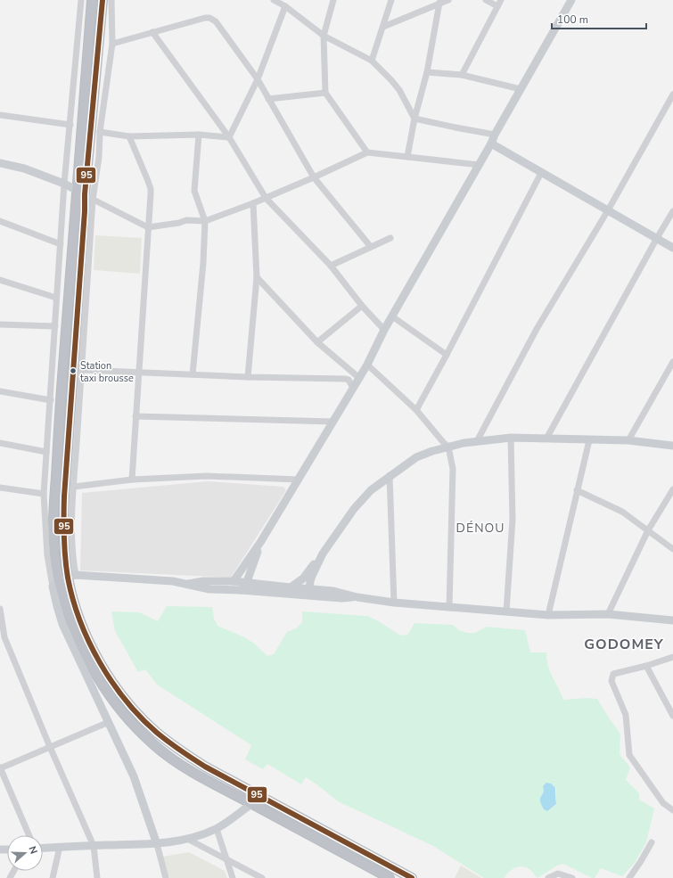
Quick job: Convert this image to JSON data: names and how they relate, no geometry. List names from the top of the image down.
{
  "districts": ["DÉNOU", "GODOMEY"],
  "places": ["Station taxi brousse"],
  "lines": ["transit line 95"],
  "scale_bar": "100 m",
  "north": "right"
}
